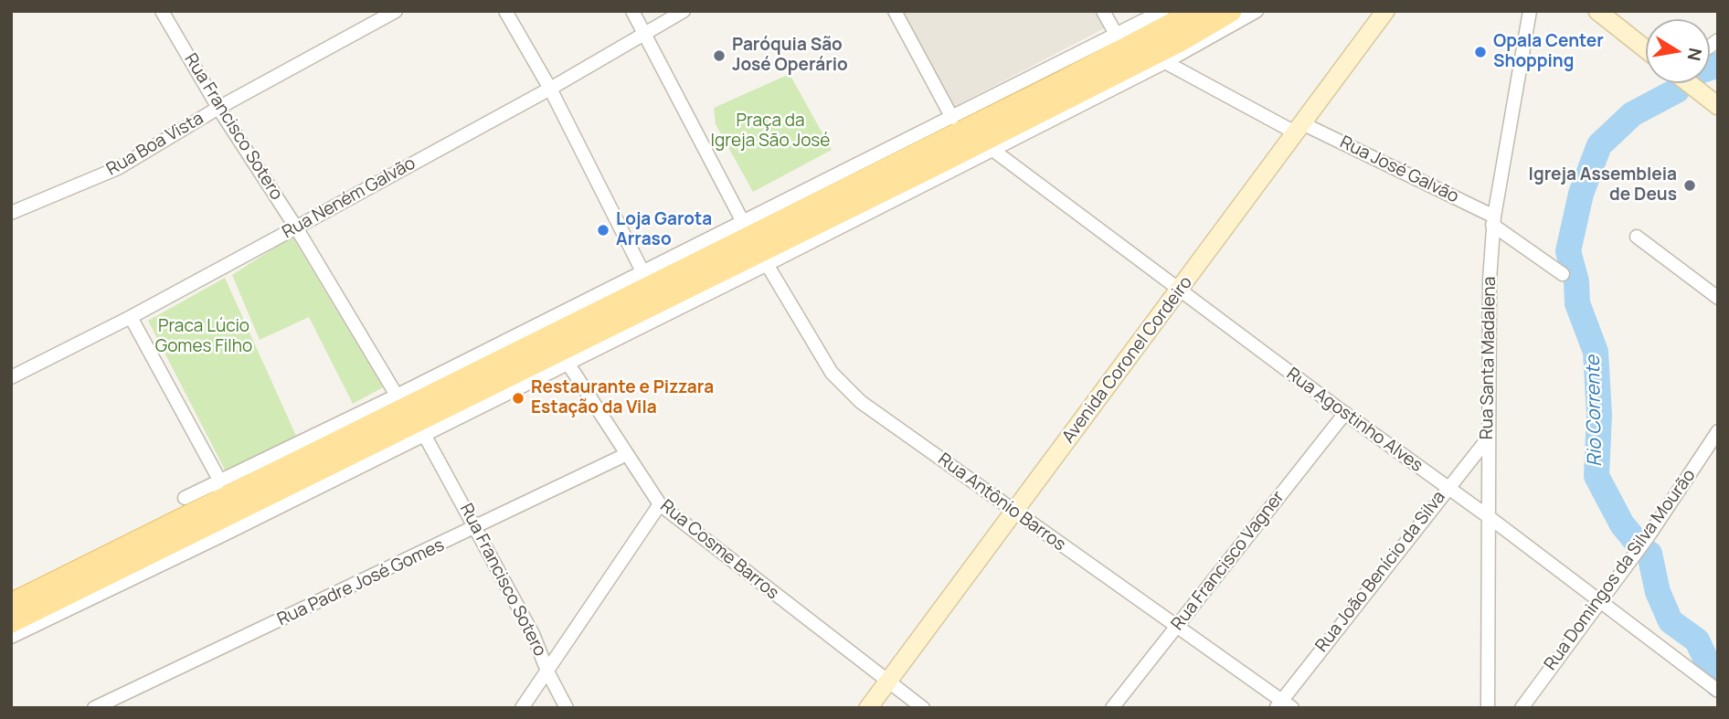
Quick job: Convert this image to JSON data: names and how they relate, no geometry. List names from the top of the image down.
{
  "streets": {
    "street": [
      "Rua Francisco Sotero",
      "Rua Boa Vista",
      "Rua José Galvão",
      "Rua Neném Galvão",
      "Rua Santa Madalena",
      "Avenida Coronel Cordeiro",
      "Rua Agostinho Alves",
      "Rua Antônio Barros",
      "Rua Cosme Barros",
      "Rua Francisco Vagner",
      "Rua Domingos da Silva Mourão",
      "Rua João Benício da Silva",
      "Rua Padre José Gomes"
    ]
  },
  "crossings": [
    ["Rua Francisco Sotero", "Rua Boa Vista"],
    ["Rua Francisco Sotero", "Rua Neném Galvão"],
    ["Rua Francisco Sotero", "Rua Padre José Gomes"],
    ["Rua José Galvão", "Rua Santa Madalena"],
    ["Rua José Galvão", "Avenida Coronel Cordeiro"],
    ["Rua Santa Madalena", "Rua Agostinho Alves"],
    ["Rua Santa Madalena", "Rua João Benício da Silva"],
    ["Avenida Coronel Cordeiro", "Rua Agostinho Alves"],
    ["Avenida Coronel Cordeiro", "Rua Antônio Barros"],
    ["Avenida Coronel Cordeiro", "Rua Cosme Barros"],
    ["Rua Agostinho Alves", "Rua Francisco Vagner"],
    ["Rua Agostinho Alves", "Rua Domingos da Silva Mourão"],
    ["Rua Agostinho Alves", "Rua João Benício da Silva"],
    ["Rua Antônio Barros", "Rua Francisco Vagner"],
    ["Rua Antônio Barros", "Rua João Benício da Silva"],
    ["Rua Cosme Barros", "Rua Padre José Gomes"]
  ],
  "water": ["Rio Corrente"],
  "parks": ["Praça da Igreja São José", "Praca Lúcio Gomes Filho"],
  "places": [
    "Opala Center Shopping",
    "Paróquia São José Operário",
    "Igreja Assembleia de Deus",
    "Loja Garota Arraso",
    "Restaurante e Pizzara Estação da Vila"
  ],
  "north": "right"
}
